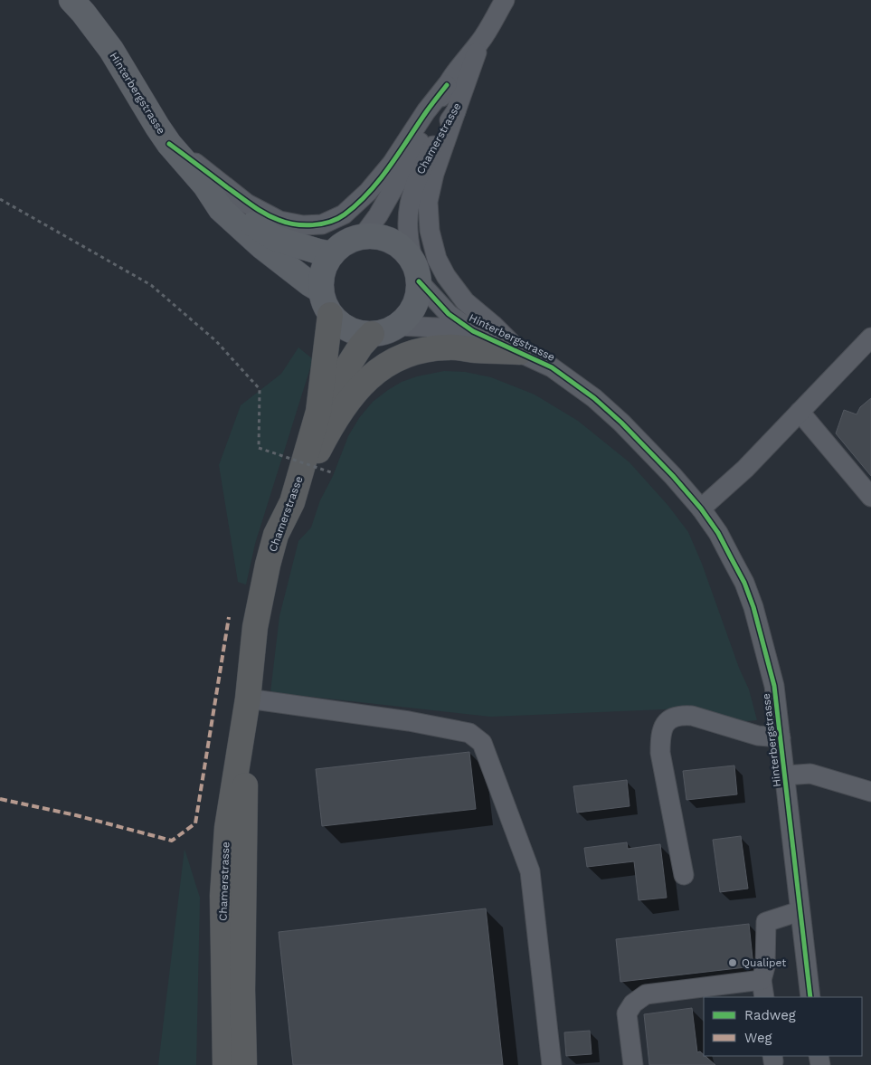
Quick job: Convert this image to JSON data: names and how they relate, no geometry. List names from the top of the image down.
{
  "streets": {
    "highway": ["Chamerstrasse"],
    "main road": ["Hinterbergstrasse"]
  },
  "crossings": [
    ["Hinterbergstrasse", "Chamerstrasse"]
  ],
  "places": ["Qualipet"],
  "legend": ["Radweg", "Weg"]
}
